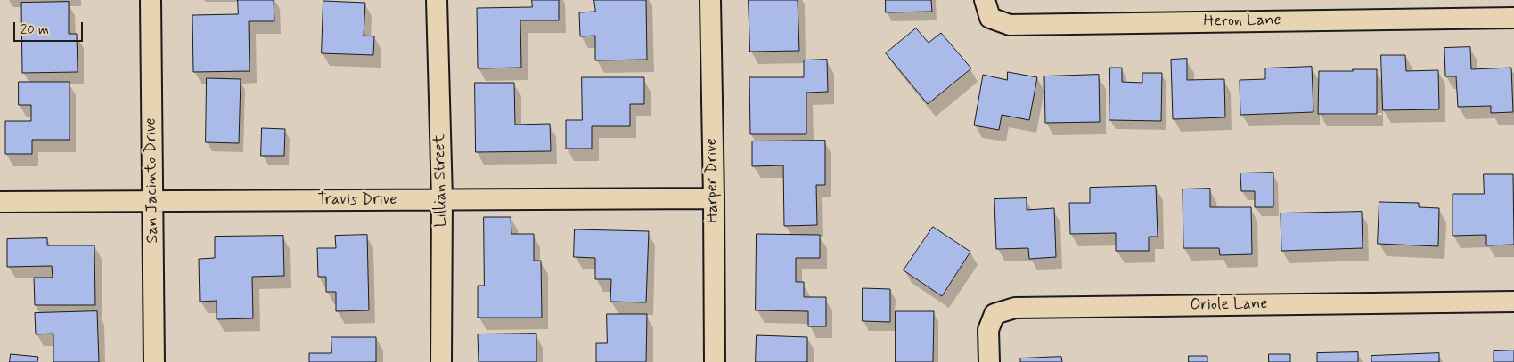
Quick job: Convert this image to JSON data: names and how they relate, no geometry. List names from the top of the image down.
{
  "streets": {
    "street": [
      "Heron Lane",
      "San Jacinto Drive",
      "Lillian Street",
      "Harper Drive",
      "Travis Drive",
      "Oriole Lane"
    ]
  },
  "crossings": [
    ["San Jacinto Drive", "Travis Drive"],
    ["Lillian Street", "Travis Drive"],
    ["Harper Drive", "Travis Drive"]
  ],
  "scale_bar": "20 m"
}
